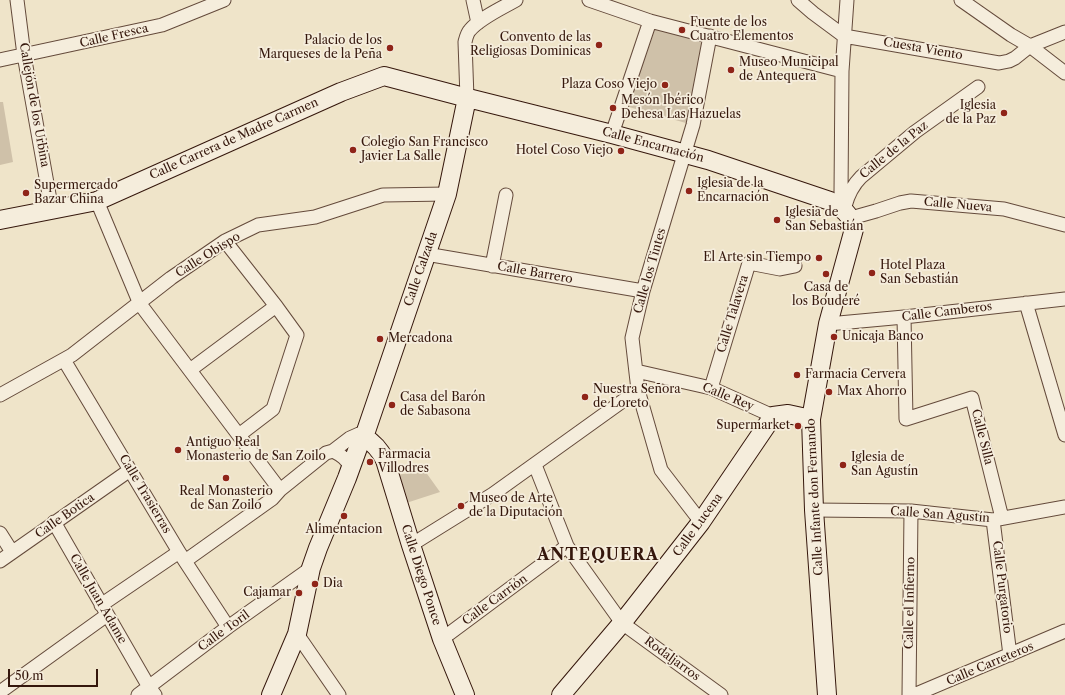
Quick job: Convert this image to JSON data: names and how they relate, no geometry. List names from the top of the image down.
{
  "streets": {
    "street": [
      "Calle Fresca",
      "Cuesta Viento",
      "Callejón de los Urbina",
      "Calle Carrera de Madre Carmen",
      "Calle Encarnación",
      "Calle de la Paz",
      "Calle Nueva",
      "Calle Obispo",
      "Calle Calzada",
      "Calle los Tintes",
      "Calle Barrero",
      "Calle Camberos",
      "Calle Talavera",
      "Calle Rey",
      "Calle Silla",
      "Calle Trasierras",
      "Calle Infante don Fernando",
      "Calle San Agustín",
      "Calle Botica",
      "Calle Lucena",
      "Calle Diego Ponce",
      "Calle Purgatorio",
      "Calle Juan Adame",
      "Calle Carrión",
      "Calle el Infierno",
      "Calle Toril",
      "Rodaljarros",
      "Calle Carreteros"
    ]
  },
  "crossings": [
    ["Calle Fresca", "Callejón de los Urbina"],
    ["Callejón de los Urbina", "Calle Carrera de Madre Carmen"],
    ["Calle Carrera de Madre Carmen", "Calle Encarnación"],
    ["Calle Carrera de Madre Carmen", "Calle Calzada"],
    ["Calle Encarnación", "Calle de la Paz"],
    ["Calle Encarnación", "Calle Nueva"],
    ["Calle Encarnación", "Calle Calzada"],
    ["Calle Encarnación", "Calle los Tintes"],
    ["Calle Encarnación", "Calle Infante don Fernando"],
    ["Calle de la Paz", "Calle Nueva"],
    ["Calle de la Paz", "Calle Infante don Fernando"],
    ["Calle Nueva", "Calle Infante don Fernando"],
    ["Calle Obispo", "Calle Calzada"],
    ["Calle Obispo", "Calle Trasierras"],
    ["Calle Calzada", "Calle Barrero"],
    ["Calle Calzada", "Calle Diego Ponce"],
    ["Calle Calzada", "Calle Toril"],
    ["Calle los Tintes", "Calle Barrero"],
    ["Calle los Tintes", "Calle Rey"],
    ["Calle los Tintes", "Calle Lucena"],
    ["Calle Camberos", "Calle Silla"],
    ["Calle Camberos", "Calle Infante don Fernando"],
    ["Calle Talavera", "Calle Rey"],
    ["Calle Rey", "Calle Lucena"],
    ["Calle Silla", "Calle San Agustín"],
    ["Calle Silla", "Calle Purgatorio"],
    ["Calle Trasierras", "Calle Botica"],
    ["Calle Trasierras", "Calle Toril"],
    ["Calle Infante don Fernando", "Calle San Agustín"],
    ["Calle San Agustín", "Calle Purgatorio"],
    ["Calle San Agustín", "Calle el Infierno"],
    ["Calle Botica", "Calle Juan Adame"],
    ["Calle Lucena", "Rodaljarros"],
    ["Calle Diego Ponce", "Calle Carrión"],
    ["Calle Purgatorio", "Calle Carreteros"],
    ["Calle Juan Adame", "Calle Toril"],
    ["Calle Carrión", "Rodaljarros"]
  ],
  "districts": ["ANTEQUERA"],
  "places": [
    "Fuente de los Cuatro Elementos",
    "Convento de las Religiosas Dominicas",
    "Palacio de los Marqueses de la Peña",
    "Museo Municipal de Antequera",
    "Plaza Coso Viejo",
    "Mesón Ibérico Dehesa Las Hazuelas",
    "Iglesia de la Paz",
    "Colegio San Francisco Javier La Salle",
    "Hotel Coso Viejo",
    "Iglesia de la Encarnación",
    "Supermercado Bazar China",
    "Iglesia de San Sebastián",
    "El Arte sin Tiempo",
    "Hotel Plaza San Sebastián",
    "Casa de los Bouderé",
    "Unicaja Banco",
    "Mercadona",
    "Farmacia Cervera",
    "Max Ahorro",
    "Nuestra Señora de Loreto",
    "Casa del Barón de Sabasona",
    "Supermarket",
    "Antiguo Real Monasterio de San Zoilo",
    "Farmacia Villodres",
    "Iglesia de San Agustín",
    "Real Monasterio de San Zoilo",
    "Museo de Arte de la Diputación",
    "Alimentacion",
    "Dia",
    "Cajamar"
  ],
  "scale_bar": "50 m"
}
